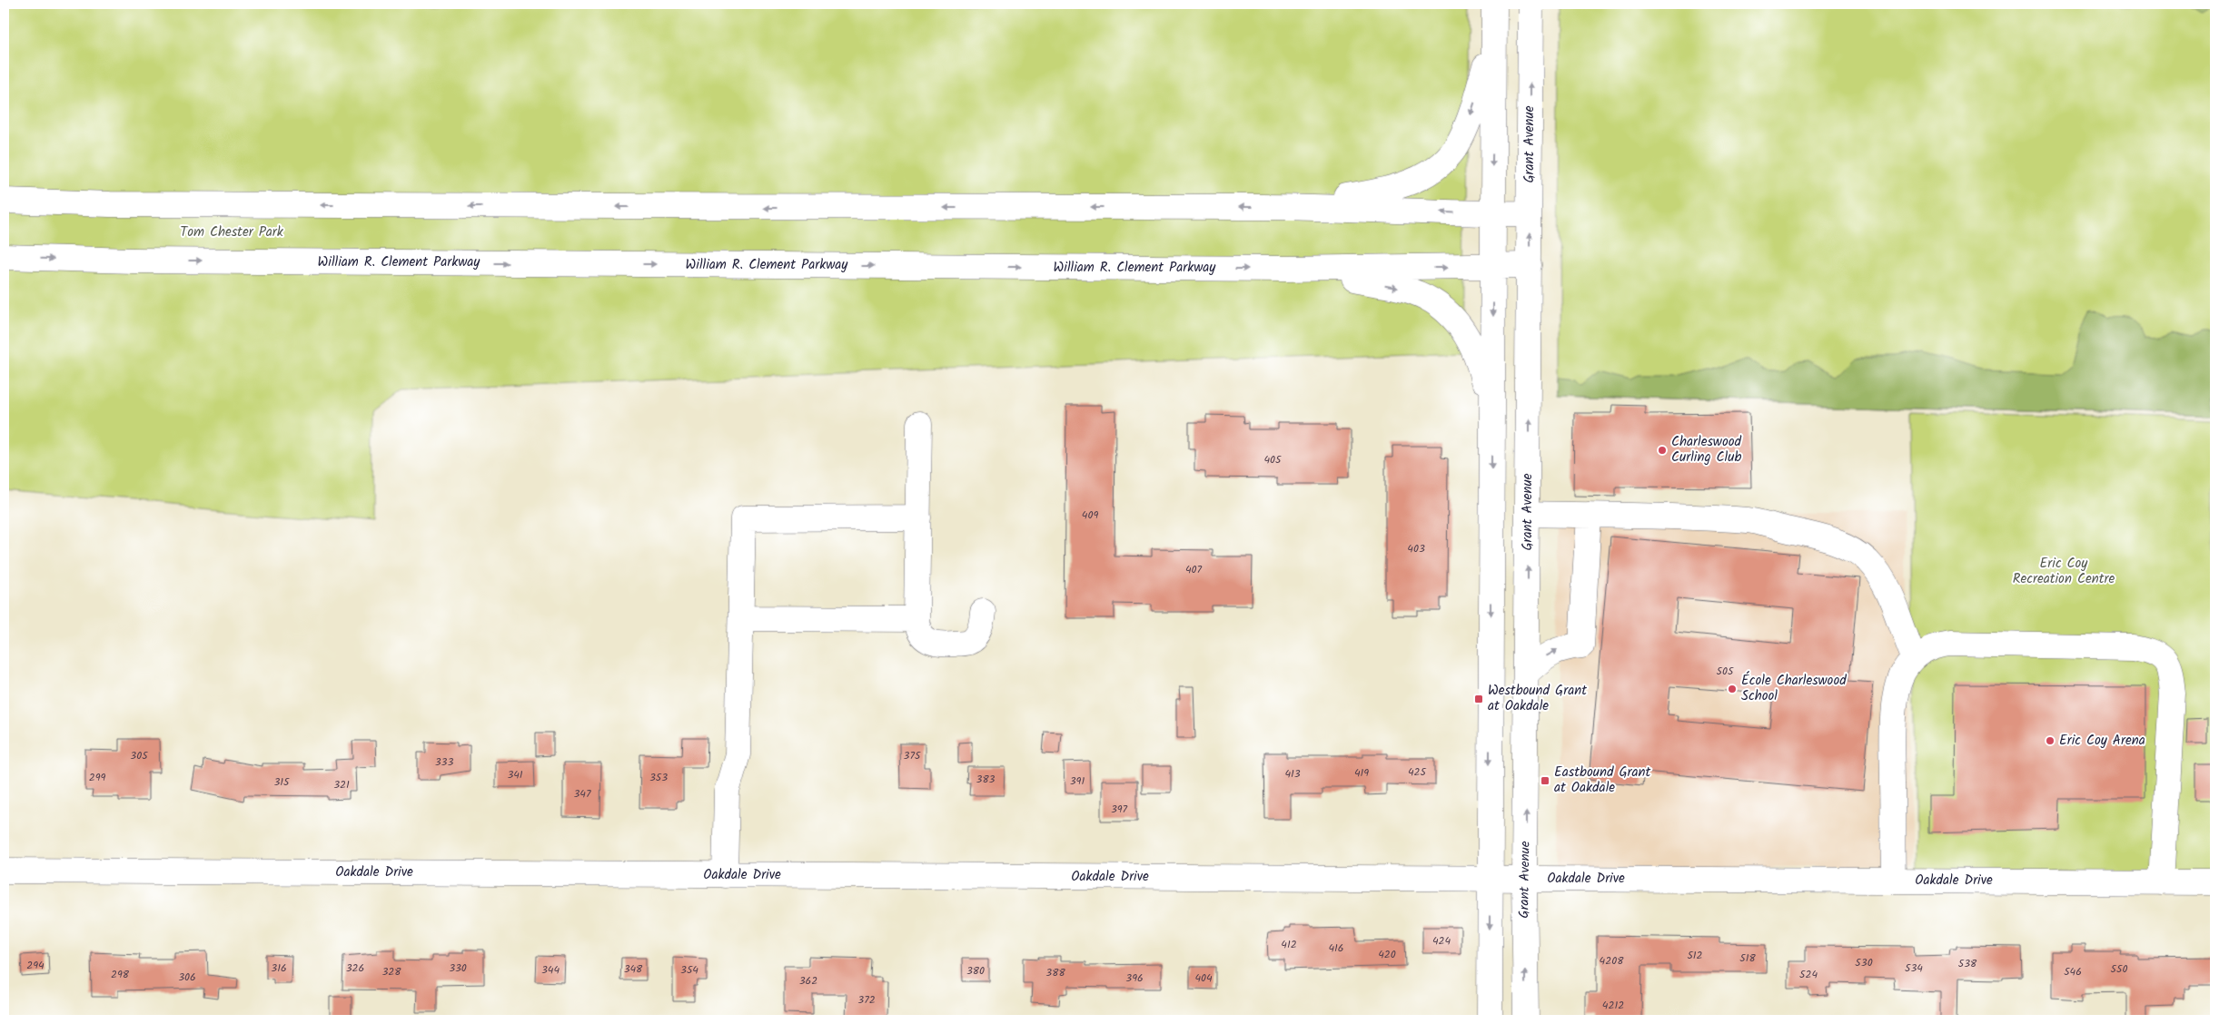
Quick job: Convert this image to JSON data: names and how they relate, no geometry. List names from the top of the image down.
{
  "streets": {
    "main road": ["Grant Avenue", "William R. Clement Parkway", "Oakdale Drive"]
  },
  "crossings": [
    ["Grant Avenue", "William R. Clement Parkway"],
    ["Grant Avenue", "Oakdale Drive"]
  ],
  "parks": ["Tom Chester Park", "Eric Coy Recreation Centre"],
  "places": {
    "other": ["Charleswood Curling Club", "École Charleswood School", "Eric Coy Arena"],
    "transit": ["Westbound Grant at Oakdale", "Eastbound Grant at Oakdale"]
  },
  "house_numbers": [
    "405",
    "409",
    "403",
    "407",
    "505",
    "305",
    "375",
    "333",
    "425",
    "419",
    "413",
    "341",
    "299",
    "353",
    "383",
    "391",
    "315",
    "321",
    "347",
    "397",
    "424",
    "412",
    "416",
    "420",
    "512",
    "518",
    "4208",
    "530",
    "538",
    "294",
    "316",
    "326",
    "330",
    "534",
    "348",
    "550",
    "344",
    "354",
    "380",
    "328",
    "546",
    "388",
    "298",
    "524",
    "306",
    "396",
    "404",
    "362",
    "372",
    "4212"
  ]
}
